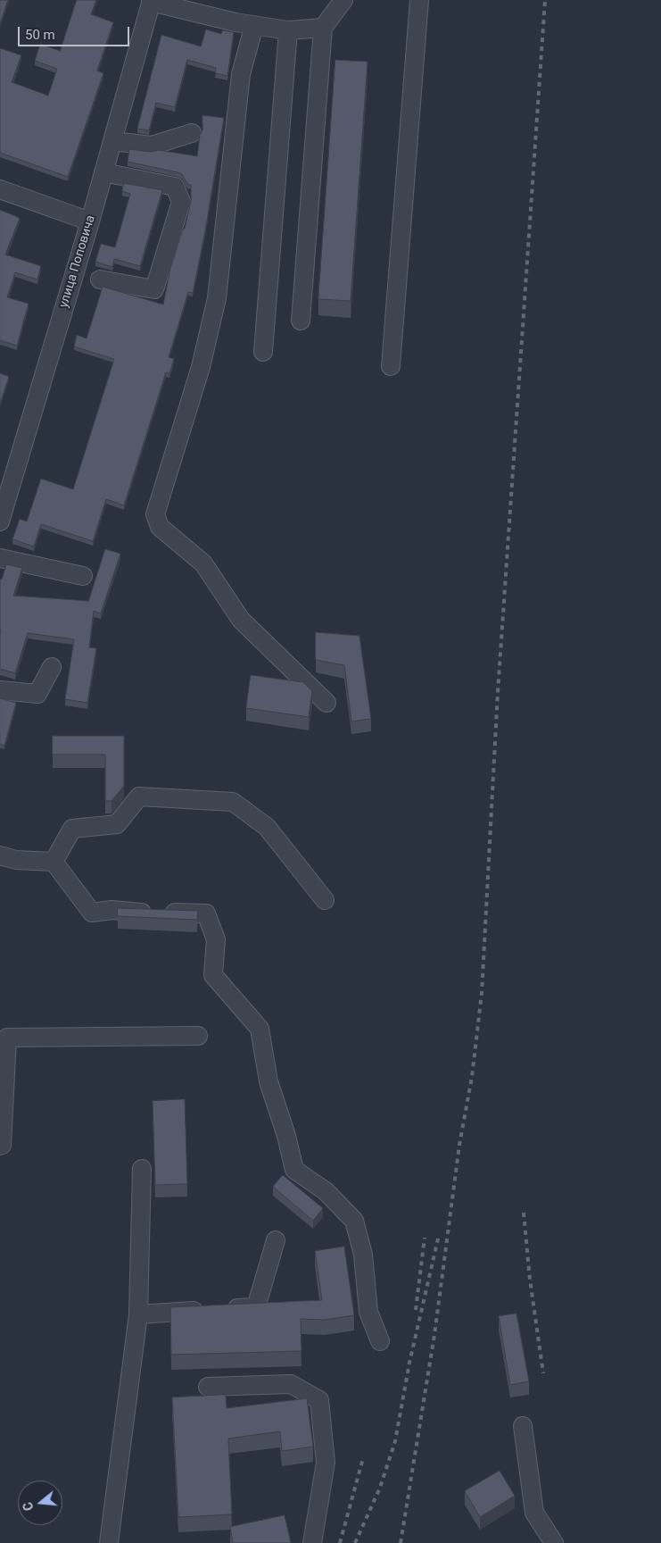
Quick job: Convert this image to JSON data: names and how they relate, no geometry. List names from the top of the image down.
{
  "streets": {
    "street": ["улица Поповича"]
  },
  "scale_bar": "50 m",
  "north": "left"
}
